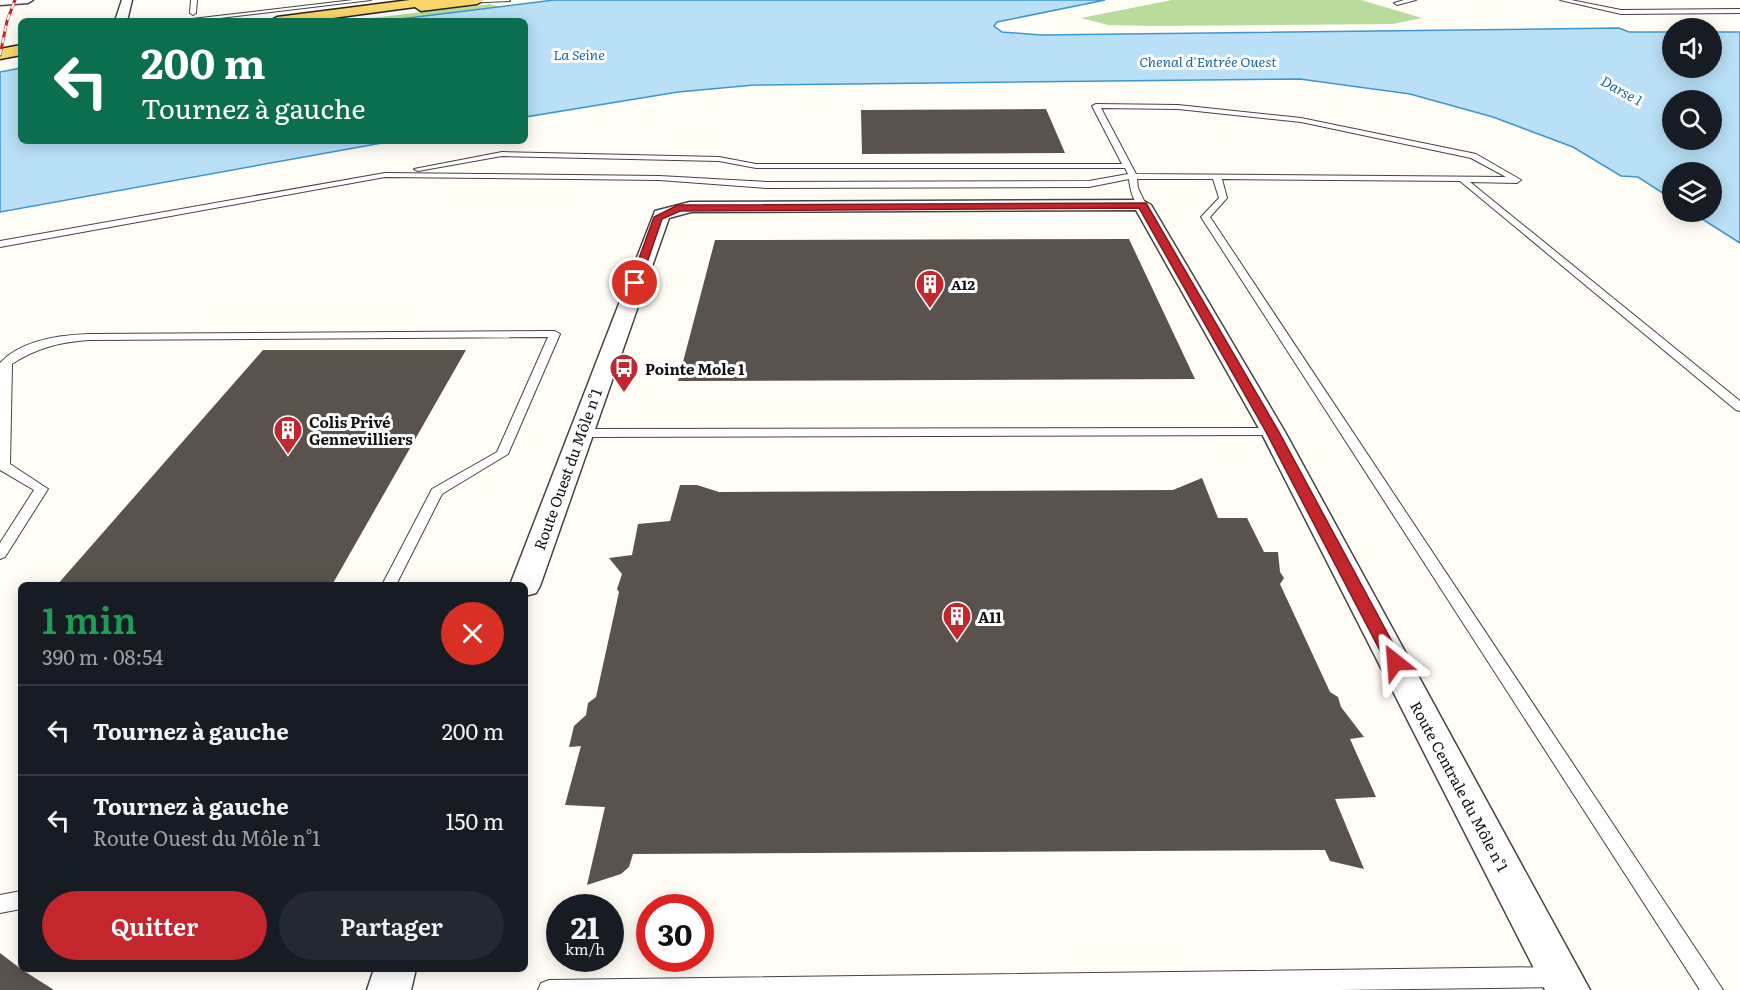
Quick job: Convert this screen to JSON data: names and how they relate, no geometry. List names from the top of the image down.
{
  "streets": {
    "street": ["Route Ouest du Môle n°1", "Route Centrale du Môle n°1"]
  },
  "crossings": [
    ["Route Ouest du Môle n°1", "Route Centrale du Môle n°1"]
  ],
  "water": ["La Seine", "Chenal d'Entrée Ouest", "Darse 1"],
  "places": {
    "building": ["A12", "Colis Privé Gennevilliers", "A11"],
    "bus stop": ["Pointe Mole 1"]
  },
  "page": {
    "turn": ["200 m", "Tournez à gauche"],
    "heading": ["1 min", "390 m · 08:54"],
    "list": [
      {
        "name": "Tournez à gauche",
        "value": "200 m"
      },
      {
        "name": "Tournez à gauche",
        "note": "Route Ouest du Môle n°1",
        "value": "150 m"
      }
    ],
    "buttons": ["Quitter", "Partager"],
    "speed": "21 km/h",
    "limit": "30"
  }
}
